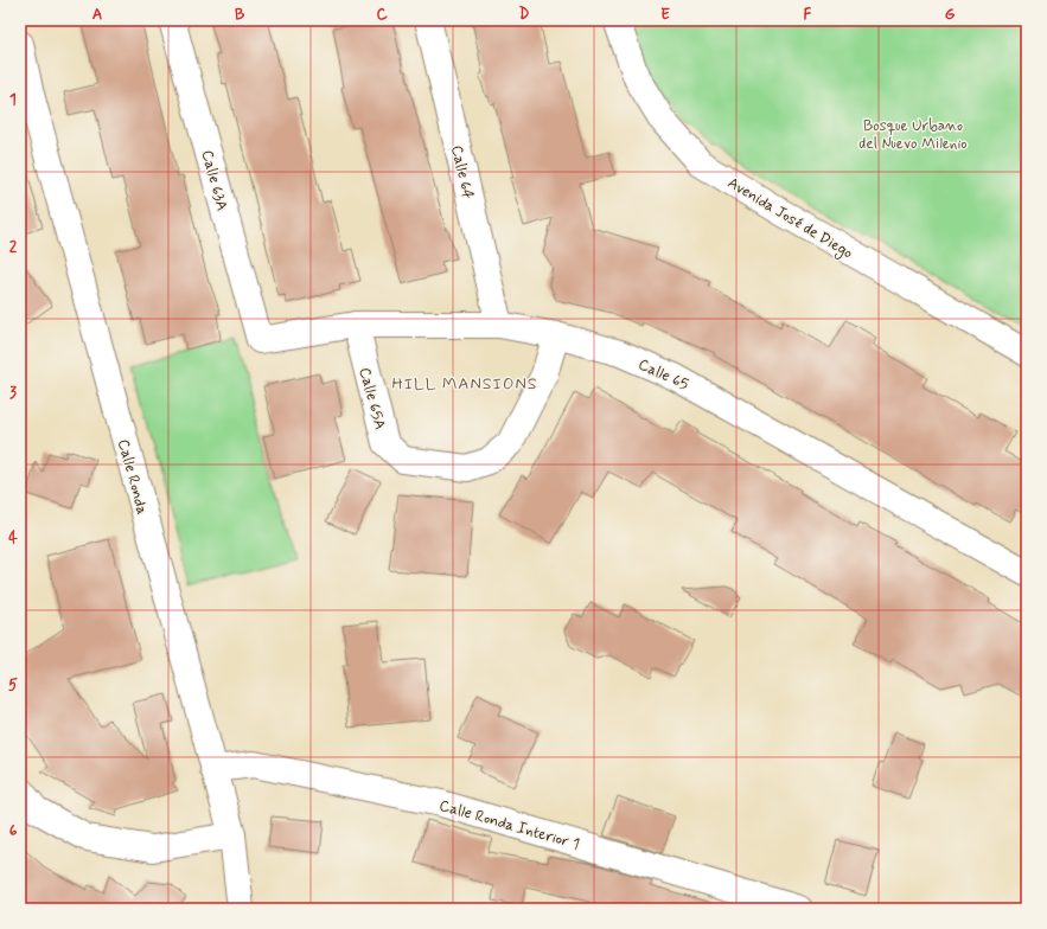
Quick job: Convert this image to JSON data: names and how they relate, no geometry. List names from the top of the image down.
{
  "streets": {
    "street": [
      "Calle 64",
      "Calle 63A",
      "Avenida José de Diego",
      "Calle 65",
      "Calle 65A",
      "Calle Ronda",
      "Calle Ronda Interior 1"
    ]
  },
  "crossings": [
    ["Calle 64", "Calle 65"],
    ["Calle 63A", "Calle 65"],
    ["Calle 65", "Calle 65A"],
    ["Calle Ronda", "Calle Ronda Interior 1"]
  ],
  "districts": ["HILL MANSIONS"],
  "parks": ["Bosque Urbano del Nuevo Milenio"],
  "grid": {
    "columns": [
      "A",
      "B",
      "C",
      "D",
      "E",
      "F",
      "G"
    ],
    "rows": [
      "1",
      "2",
      "3",
      "4",
      "5",
      "6"
    ]
  }
}
